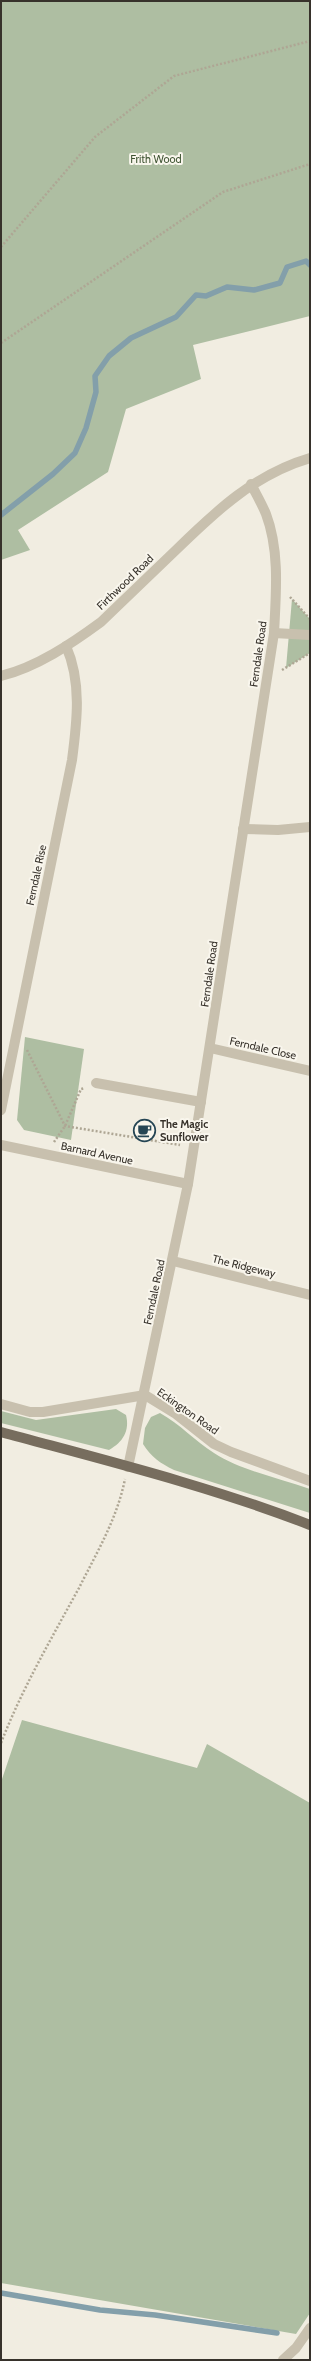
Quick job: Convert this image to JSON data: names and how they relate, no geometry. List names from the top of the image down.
{
  "streets": {
    "street": [
      "Firthwood Road",
      "Ferndale Road",
      "Ferndale Rise",
      "Ferndale Close",
      "Barnard Avenue",
      "The Ridgeway",
      "Eckington Road"
    ]
  },
  "crossings": [
    ["Firthwood Road", "Ferndale Road"],
    ["Firthwood Road", "Ferndale Rise"],
    ["Ferndale Road", "Ferndale Close"],
    ["Ferndale Road", "Barnard Avenue"],
    ["Ferndale Road", "The Ridgeway"],
    ["Ferndale Road", "Eckington Road"]
  ],
  "parks": ["Frith Wood"],
  "places": {
    "cafe": ["The Magic Sunflower"]
  }
}
